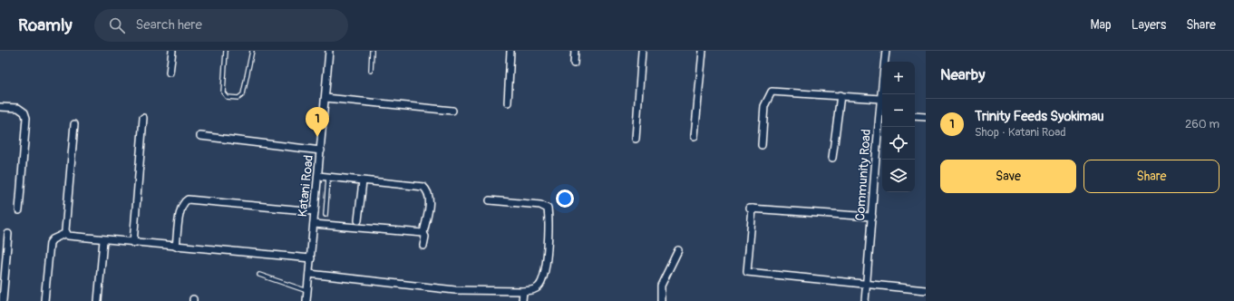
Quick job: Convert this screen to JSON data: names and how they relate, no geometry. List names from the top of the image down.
{
  "streets": {
    "street": ["Community Road", "Katani Road"]
  },
  "page": {
    "header": "Roamly",
    "search": "Search here",
    "nav": ["Map", "Layers", "Share"],
    "heading": "Nearby",
    "map_buttons": ["+", "−"],
    "list": [
      {
        "mark": "1",
        "name": "Trinity Feeds Syokimau",
        "note": "Shop · Katani Road",
        "value": "260 m"
      }
    ],
    "pins": "1",
    "buttons": ["Save", "Share"]
  }
}
